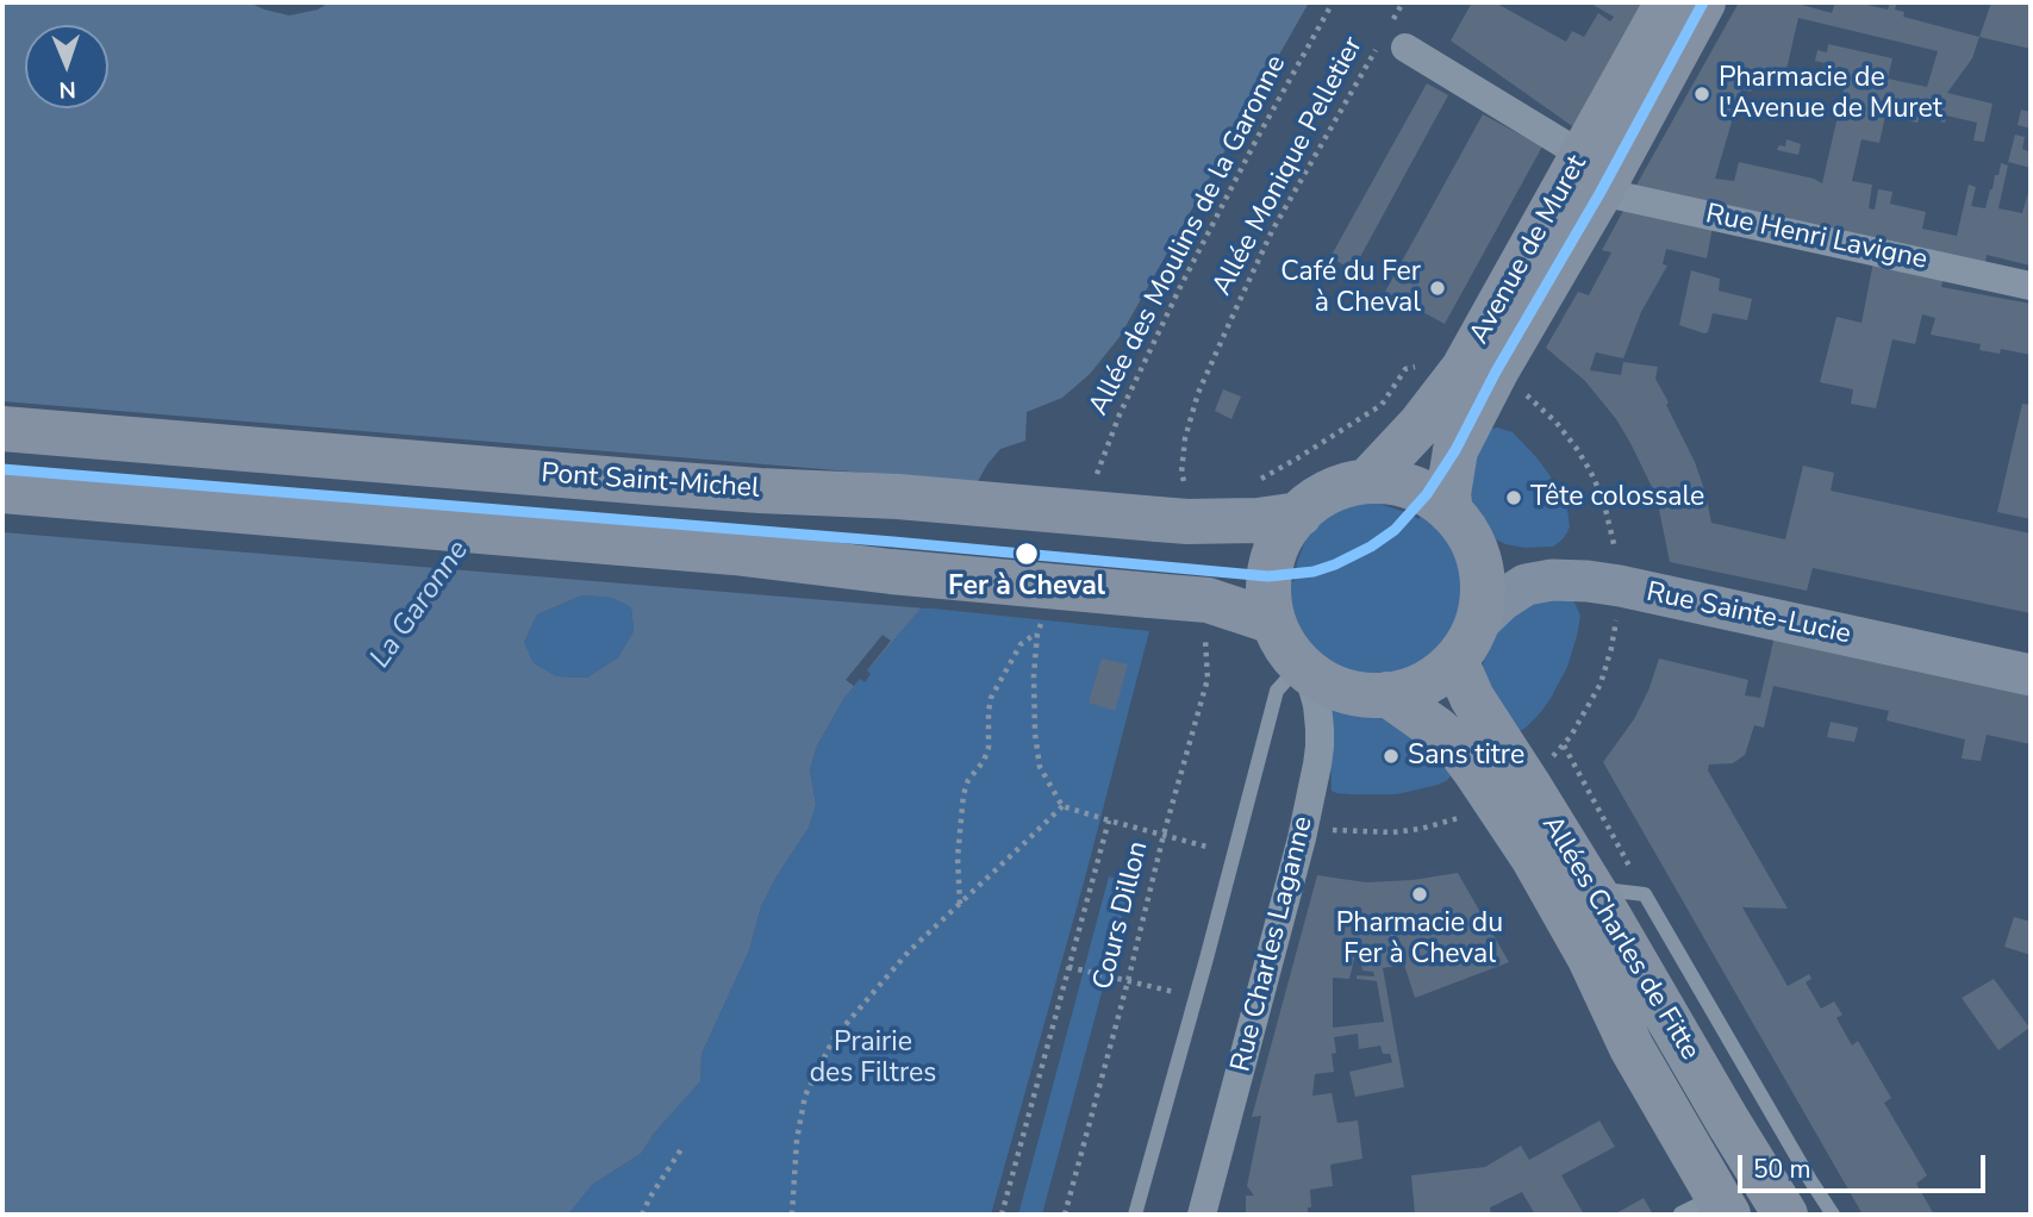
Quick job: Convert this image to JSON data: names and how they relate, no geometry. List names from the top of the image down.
{
  "streets": {
    "main road": ["Avenue de Muret", "Pont Saint-Michel", "Allées Charles de Fitte"],
    "street": ["Rue Henri Lavigne", "Rue Sainte-Lucie", "Rue Charles Laganne"],
    "path": ["Allée Monique Pelletier", "Allée des Moulins de la Garonne", "Cours Dillon"]
  },
  "crossings": [
    ["Allée Monique Pelletier", "Rue Henri Lavigne"],
    ["Allée Monique Pelletier", "Pont Saint-Michel"],
    ["Rue Henri Lavigne", "Avenue de Muret"],
    ["Avenue de Muret", "Pont Saint-Michel"],
    ["Avenue de Muret", "Rue Sainte-Lucie"],
    ["Avenue de Muret", "Allées Charles de Fitte"],
    ["Avenue de Muret", "Rue Charles Laganne"],
    ["Pont Saint-Michel", "Rue Sainte-Lucie"],
    ["Pont Saint-Michel", "Allées Charles de Fitte"],
    ["Pont Saint-Michel", "Rue Charles Laganne"],
    ["Rue Sainte-Lucie", "Allées Charles de Fitte"],
    ["Rue Sainte-Lucie", "Rue Charles Laganne"],
    ["Allées Charles de Fitte", "Rue Charles Laganne"]
  ],
  "water": ["La Garonne"],
  "parks": ["Prairie des Filtres"],
  "places": [
    "Pharmacie de l'Avenue de Muret",
    "Café du Fer à Cheval",
    "Tête colossale",
    "Fer à Cheval",
    "Sans titre",
    "Pharmacie du Fer à Cheval"
  ],
  "scale_bar": "50 m",
  "north": "bottom"
}
